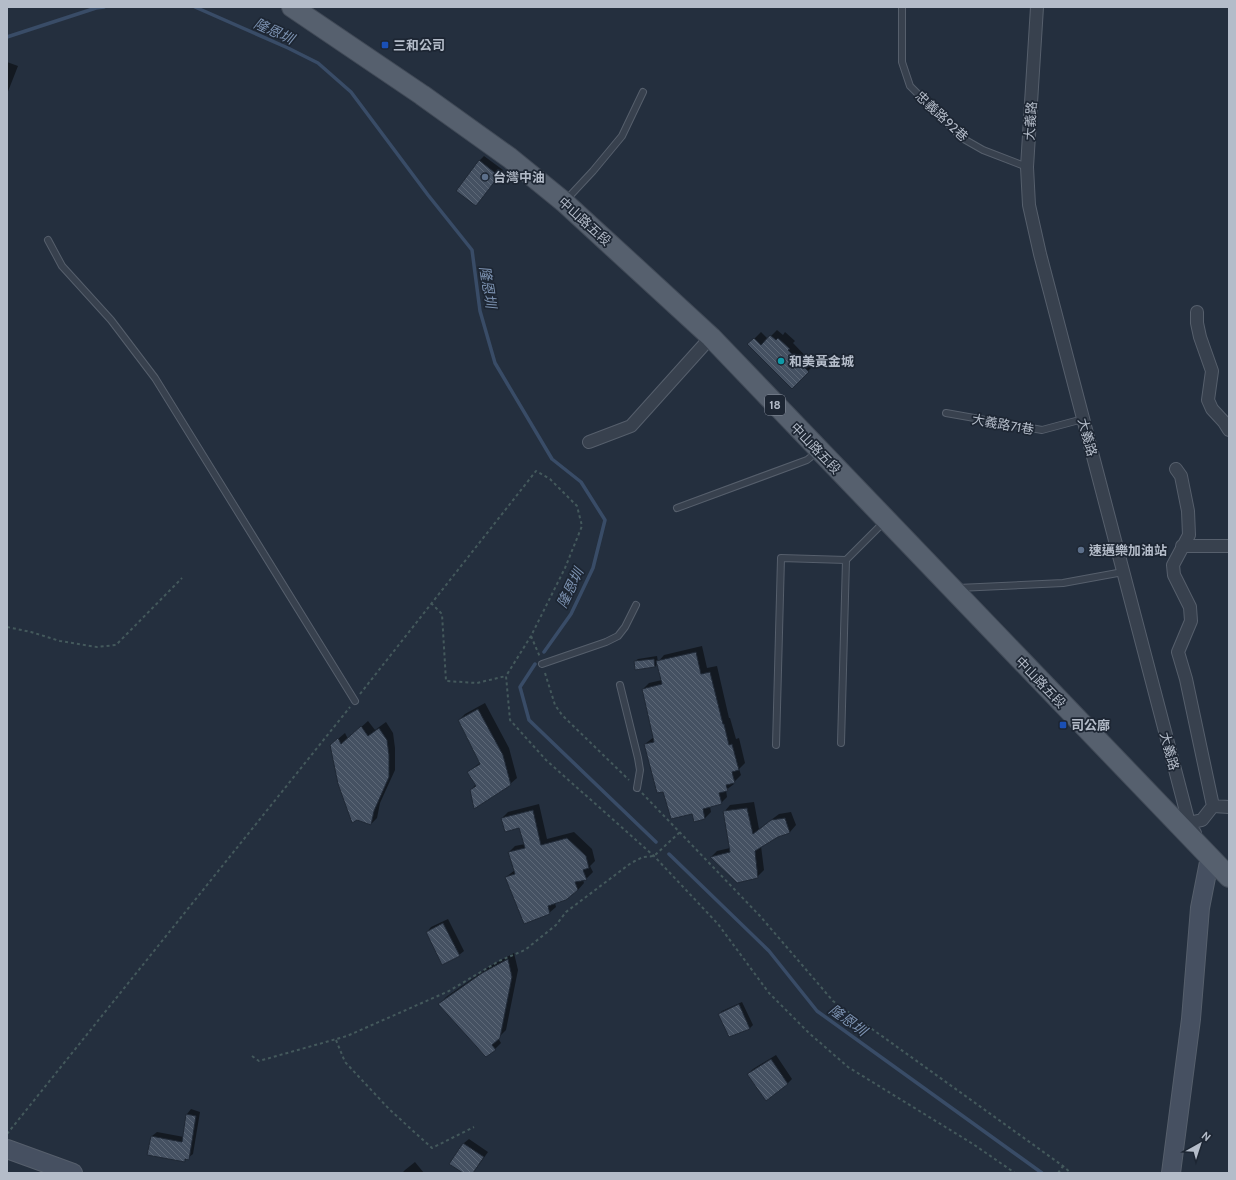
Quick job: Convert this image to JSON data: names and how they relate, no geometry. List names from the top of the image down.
{
  "streets": {
    "main road": ["中山路五段", "18"],
    "street": ["大義路"],
    "lane": ["忠義路92巷", "大義路71巷"]
  },
  "crossings": [
    ["忠義路92巷", "大義路"],
    ["大義路", "中山路五段"],
    ["大義路", "18"],
    ["大義路", "大義路71巷"],
    ["中山路五段", "18"]
  ],
  "water": ["隆恩圳"],
  "places": {
    "transit": ["三和公司", "司公廍"],
    "other": ["台灣中油", "和美黃金城", "速邁樂加油站"]
  },
  "north": "top right"
}
